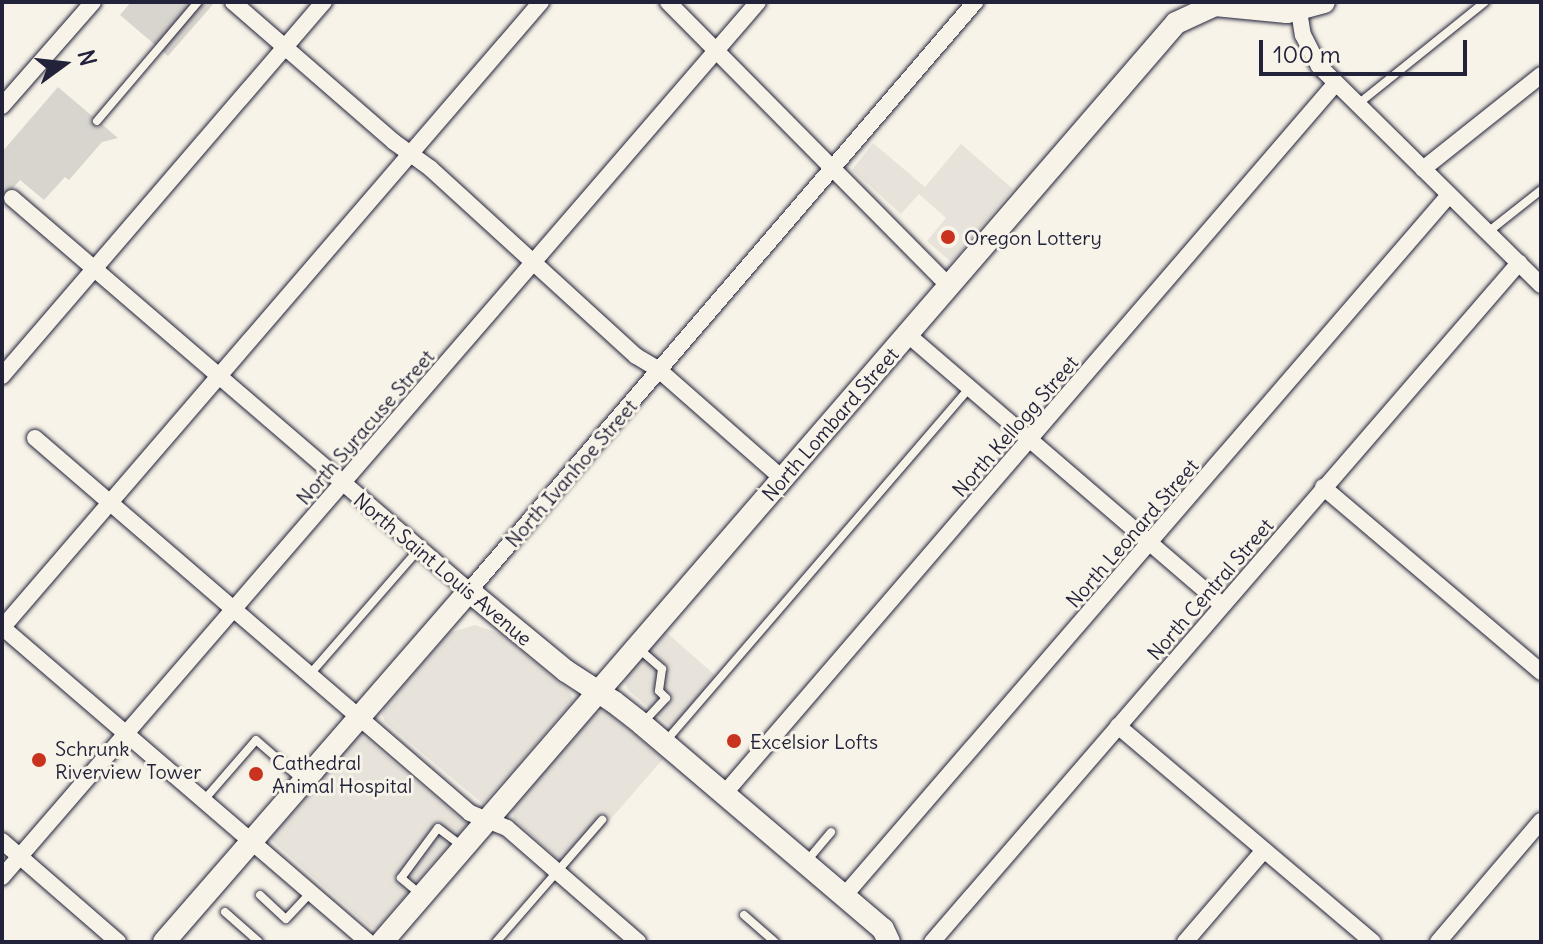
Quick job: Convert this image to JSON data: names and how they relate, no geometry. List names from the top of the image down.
{
  "streets": {
    "main road": ["North Lombard Street", "North Ivanhoe Street", "North Saint Louis Avenue"],
    "street": [
      "North Kellogg Street",
      "North Syracuse Street",
      "North Leonard Street",
      "North Central Street"
    ]
  },
  "crossings": [
    ["North Lombard Street", "North Saint Louis Avenue"],
    ["North Kellogg Street", "North Saint Louis Avenue"],
    ["North Syracuse Street", "North Saint Louis Avenue"],
    ["North Ivanhoe Street", "North Saint Louis Avenue"],
    ["North Leonard Street", "North Saint Louis Avenue"]
  ],
  "places": [
    "Oregon Lottery",
    "Excelsior Lofts",
    "Schrunk Riverview Tower",
    "Cathedral Animal Hospital"
  ],
  "scale_bar": "100 m",
  "north": "right"
}
